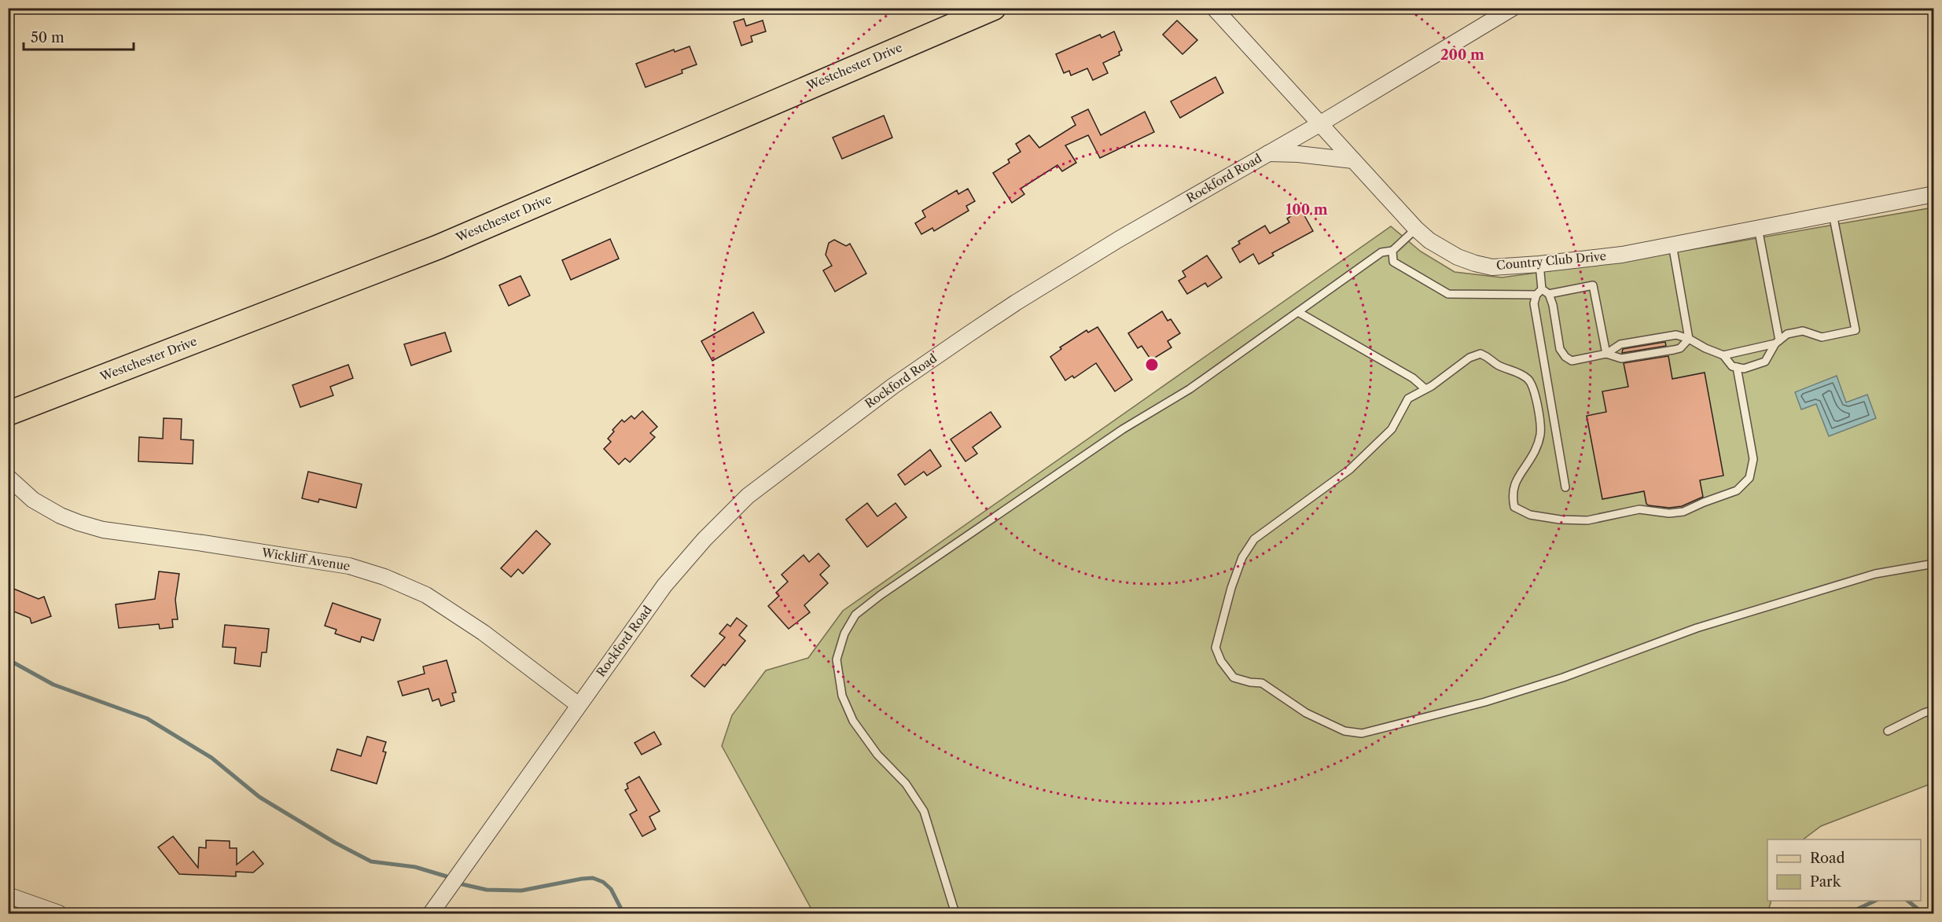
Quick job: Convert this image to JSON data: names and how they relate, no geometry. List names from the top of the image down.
{
  "streets": {
    "main road": ["Westchester Drive"],
    "street": ["Rockford Road", "Country Club Drive", "Wickliff Avenue"]
  },
  "crossings": [
    ["Rockford Road", "Country Club Drive"],
    ["Rockford Road", "Wickliff Avenue"]
  ],
  "legend": ["Road", "Park"],
  "scale_bar": "50 m",
  "rings": ["200 m", "100 m"]
}
